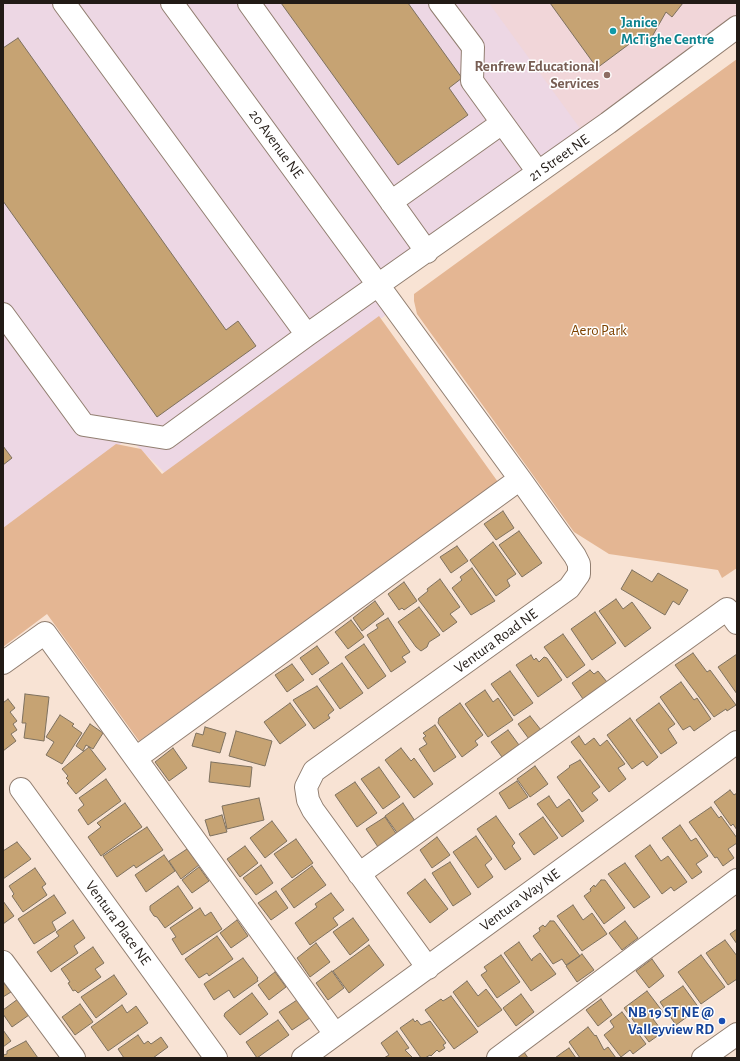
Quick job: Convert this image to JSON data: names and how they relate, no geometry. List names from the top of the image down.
{
  "streets": {
    "street": [
      "20 Avenue NE",
      "21 Street NE",
      "Ventura Road NE",
      "Ventura Way NE",
      "Ventura Place NE"
    ]
  },
  "crossings": [
    ["20 Avenue NE", "21 Street NE"],
    ["20 Avenue NE", "Ventura Road NE"],
    ["21 Street NE", "Ventura Road NE"],
    ["Ventura Road NE", "Ventura Way NE"]
  ],
  "parks": ["Aero Park"],
  "places": ["Janice McTighe Centre", "Renfrew Educational Services", "NB 19 ST NE @ Valleyview RD"]
}
